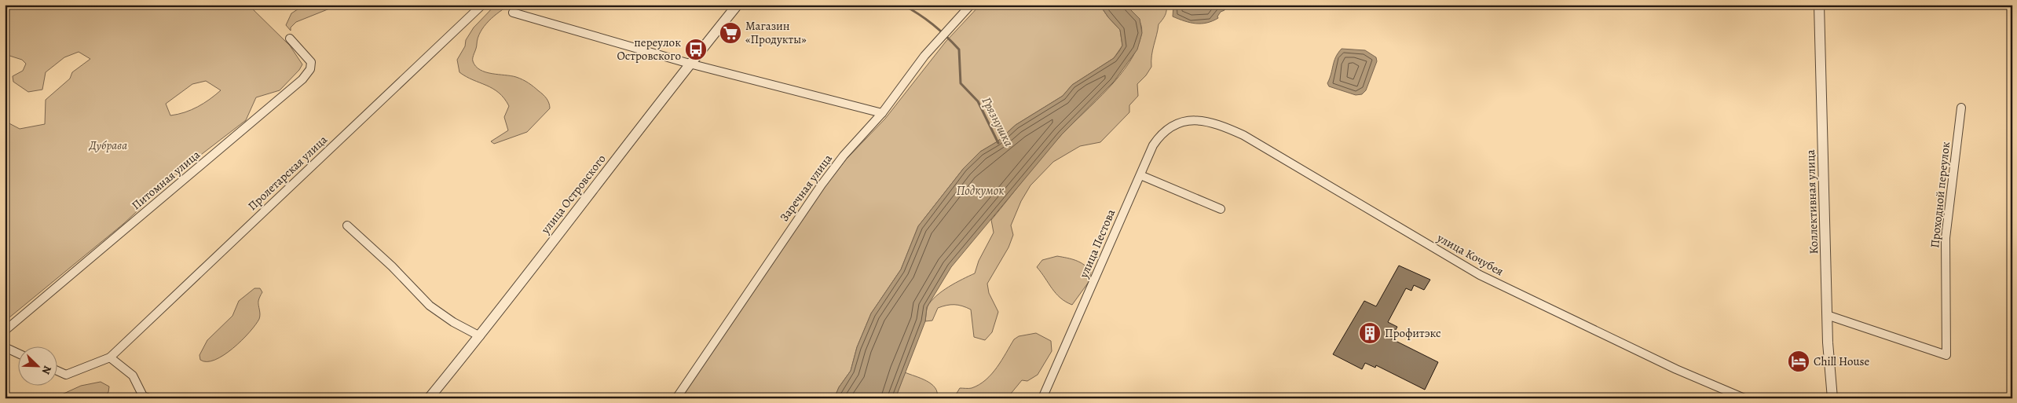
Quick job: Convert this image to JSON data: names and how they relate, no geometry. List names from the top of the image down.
{
  "streets": {
    "street": [
      "Пролетарская улица",
      "Питомная улица",
      "Заречная улица",
      "улица Островского",
      "Проходной переулок",
      "Коллективная улица",
      "улица Пестова",
      "улица Кочубея"
    ]
  },
  "crossings": [
    ["Проходной переулок", "Коллективная улица"],
    ["улица Пестова", "улица Кочубея"]
  ],
  "water": ["Грязнушка", "Подкумок"],
  "parks": ["Дубрава"],
  "places": {
    "supermarket": ["Магазин «Продукты»"],
    "bus stop": ["переулок Островского"],
    "building": ["Профитэкс"],
    "hotel": ["Chill House"]
  },
  "north": "bottom right"
}
